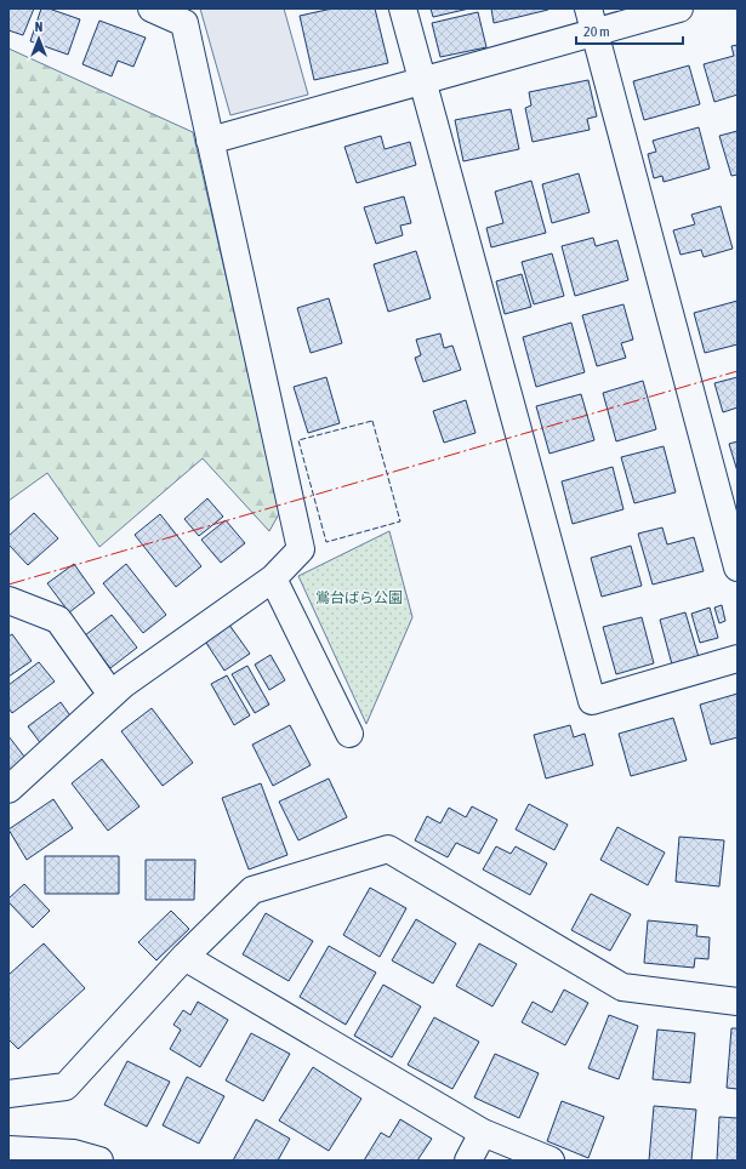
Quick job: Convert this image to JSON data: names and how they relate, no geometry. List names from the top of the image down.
{
  "parks": ["鴬台ばら公園"],
  "scale_bar": "20 m",
  "north": "top"
}
